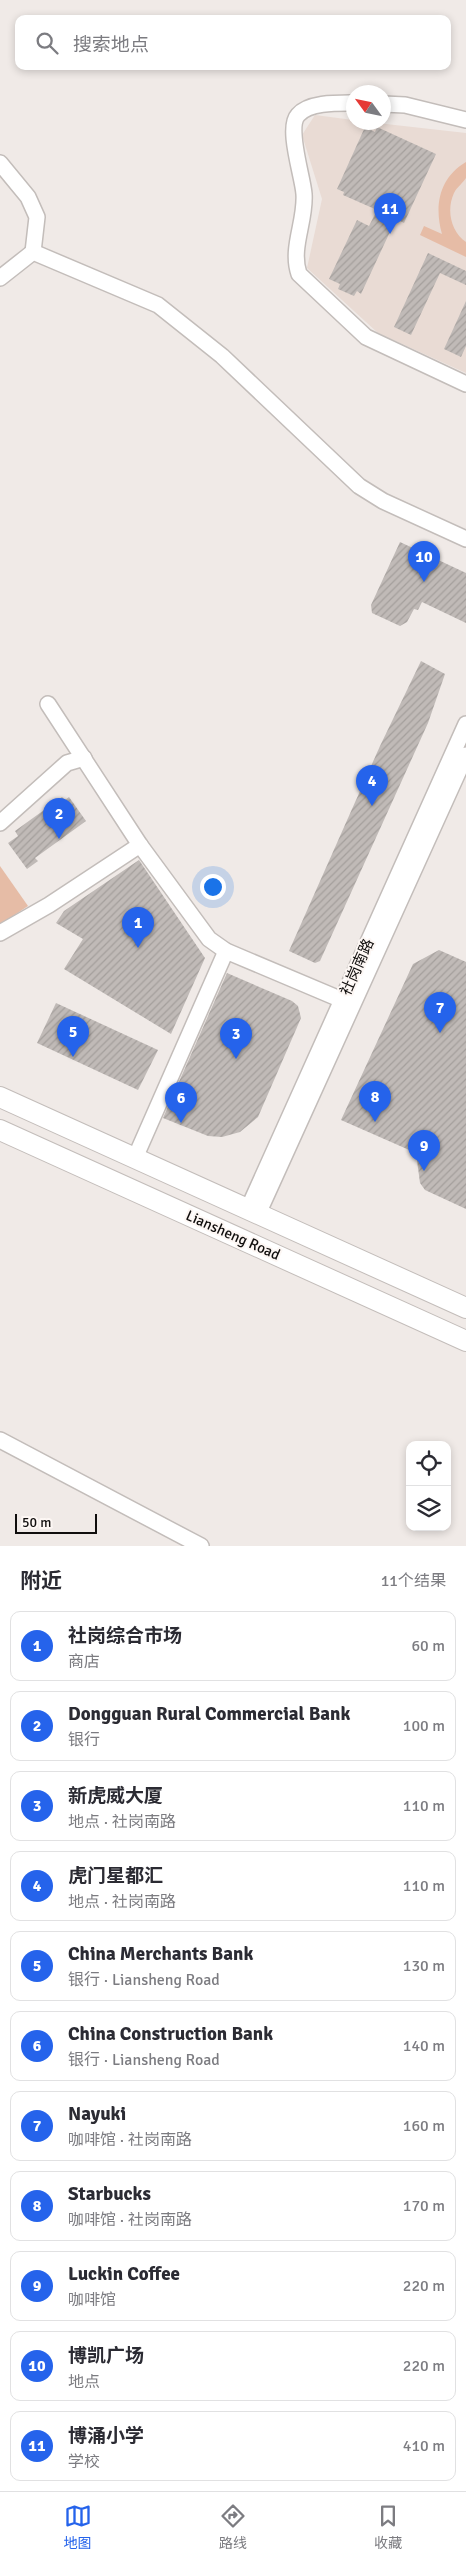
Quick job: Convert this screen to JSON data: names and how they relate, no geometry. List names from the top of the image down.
{
  "streets": {
    "main road": ["Liansheng Road"],
    "street": ["社岗南路"]
  },
  "crossings": [
    ["社岗南路", "Liansheng Road"]
  ],
  "scale_bar": "50 m",
  "north": "top left",
  "page": {
    "search": "搜索地点",
    "pins": [
      "11",
      "10",
      "4",
      "2",
      "1",
      "7",
      "5",
      "3",
      "8",
      "6",
      "9"
    ],
    "scale": "50 m",
    "heading": ["附近", "11个结果"],
    "list": [
      {
        "mark": "1",
        "name": "社岗综合市场",
        "note": "商店",
        "value": "60 m"
      },
      {
        "mark": "2",
        "name": "Dongguan Rural Commercial Bank",
        "note": "银行",
        "value": "100 m"
      },
      {
        "mark": "3",
        "name": "新虎威大厦",
        "note": "地点 · 社岗南路",
        "value": "110 m"
      },
      {
        "mark": "4",
        "name": "虎门星都汇",
        "note": "地点 · 社岗南路",
        "value": "110 m"
      },
      {
        "mark": "5",
        "name": "China Merchants Bank",
        "note": "银行 · Liansheng Road",
        "value": "130 m"
      },
      {
        "mark": "6",
        "name": "China Construction Bank",
        "note": "银行 · Liansheng Road",
        "value": "140 m"
      },
      {
        "mark": "7",
        "name": "Nayuki",
        "note": "咖啡馆 · 社岗南路",
        "value": "160 m"
      },
      {
        "mark": "8",
        "name": "Starbucks",
        "note": "咖啡馆 · 社岗南路",
        "value": "170 m"
      },
      {
        "mark": "9",
        "name": "Luckin Coffee",
        "note": "咖啡馆",
        "value": "220 m"
      },
      {
        "mark": "10",
        "name": "博凯广场",
        "note": "地点",
        "value": "220 m"
      },
      {
        "mark": "11",
        "name": "博涌小学",
        "note": "学校",
        "value": "410 m"
      }
    ],
    "nav": ["地图", "路线", "收藏"]
  }
}
